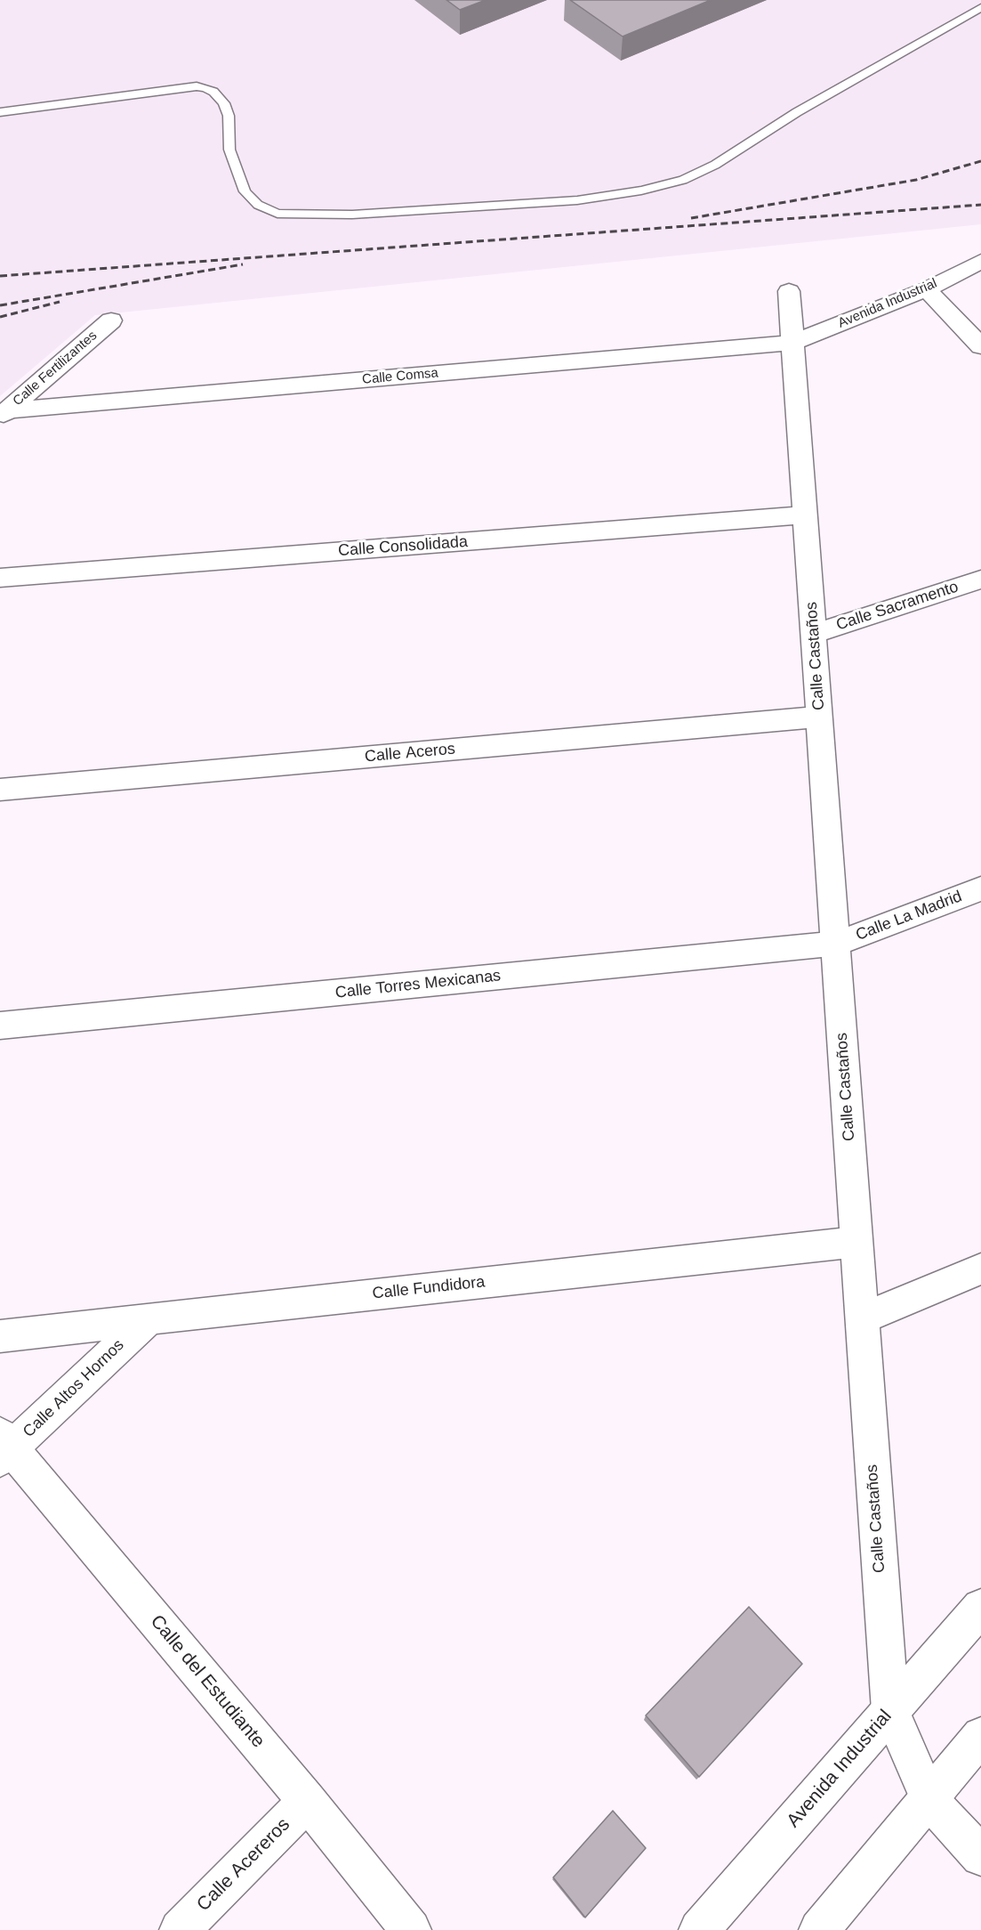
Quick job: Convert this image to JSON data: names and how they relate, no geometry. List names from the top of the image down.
{
  "streets": {
    "street": [
      "Avenida Industrial",
      "Calle Fertilizantes",
      "Calle Comsa",
      "Calle Consolidada",
      "Calle Sacramento",
      "Calle Castaños",
      "Calle Aceros",
      "Calle La Madrid",
      "Calle Torres Mexicanas",
      "Calle Fundidora",
      "Calle Altos Hornos",
      "Calle del Estudiante",
      "Calle Acereros"
    ]
  },
  "crossings": [
    ["Avenida Industrial", "Calle Comsa"],
    ["Avenida Industrial", "Calle Castaños"],
    ["Calle Fertilizantes", "Calle Comsa"],
    ["Calle Comsa", "Calle Castaños"],
    ["Calle Consolidada", "Calle Castaños"],
    ["Calle Sacramento", "Calle Castaños"],
    ["Calle Castaños", "Calle Aceros"],
    ["Calle Castaños", "Calle La Madrid"],
    ["Calle Castaños", "Calle Torres Mexicanas"],
    ["Calle Castaños", "Calle Fundidora"],
    ["Calle La Madrid", "Calle Torres Mexicanas"],
    ["Calle Fundidora", "Calle Altos Hornos"],
    ["Calle Altos Hornos", "Calle del Estudiante"],
    ["Calle del Estudiante", "Calle Acereros"]
  ]
}
